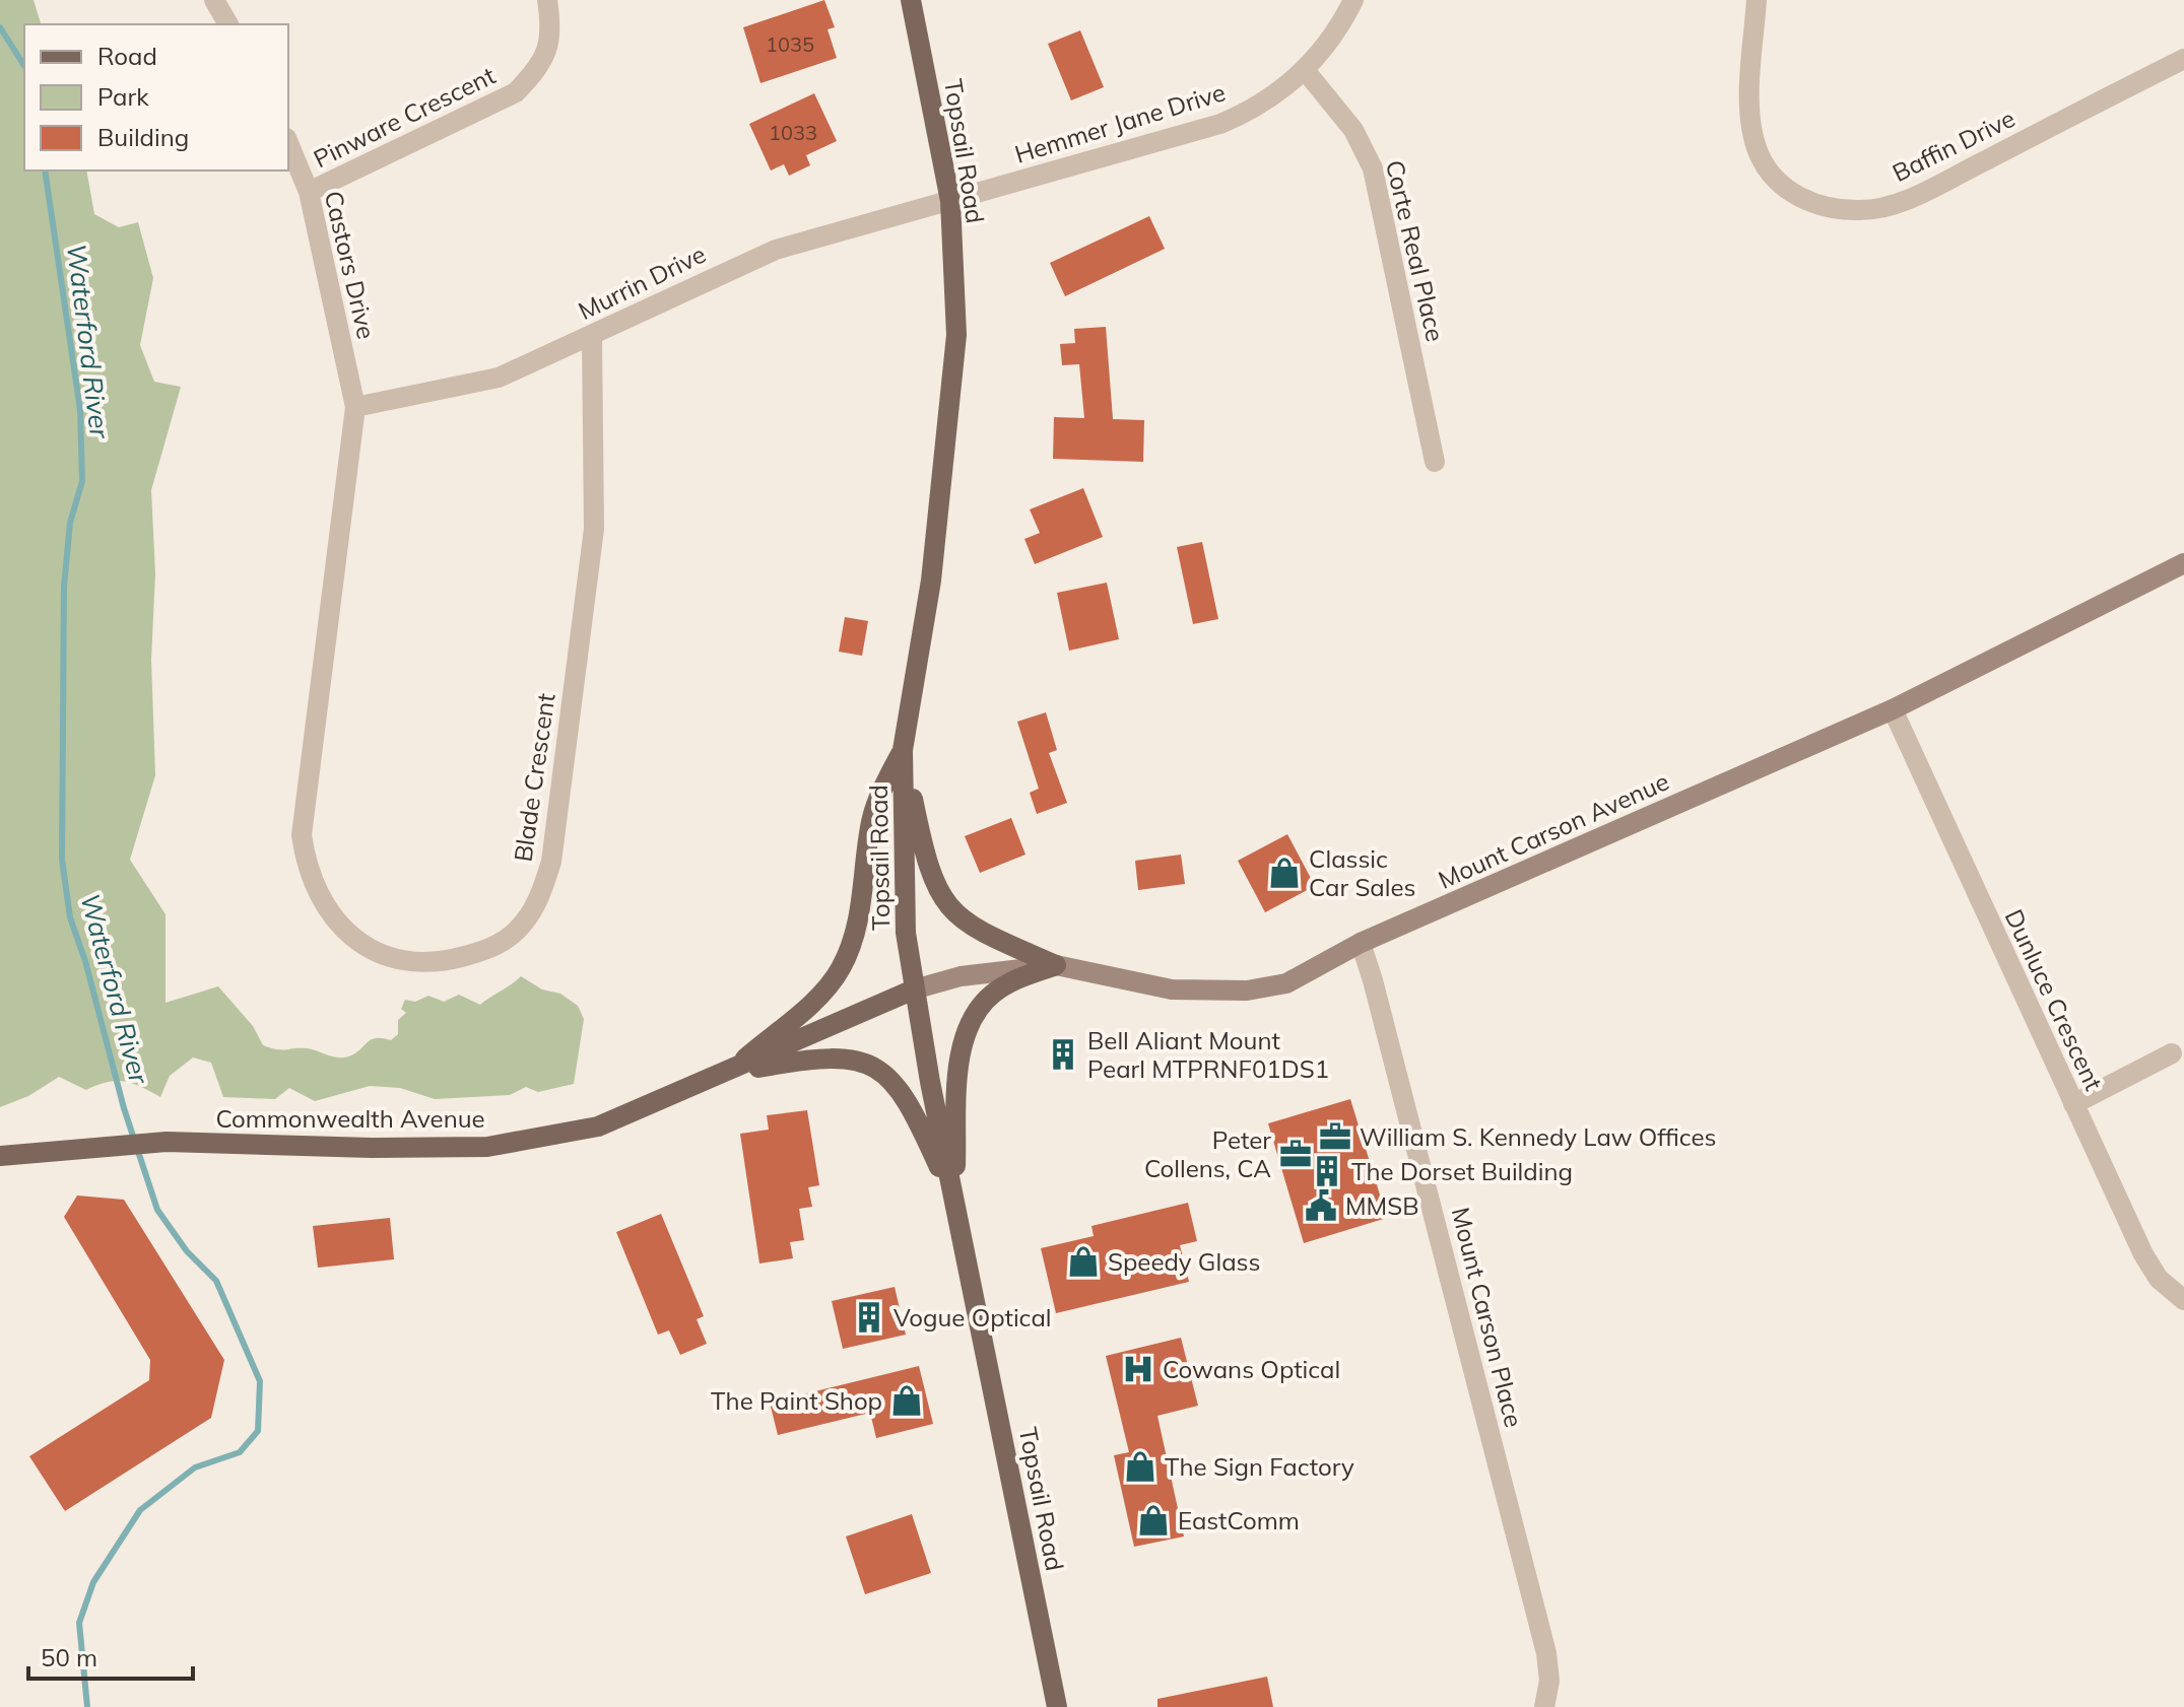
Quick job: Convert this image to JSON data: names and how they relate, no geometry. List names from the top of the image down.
{
  "streets": {
    "main road": ["Topsail Road", "Mount Carson Avenue", "Commonwealth Avenue"],
    "street": [
      "Pinware Crescent",
      "Hemmer Jane Drive",
      "Baffin Drive",
      "Corte Real Place",
      "Castors Drive",
      "Murrin Drive",
      "Blade Crescent",
      "Dunluce Crescent",
      "Mount Carson Place"
    ]
  },
  "crossings": [
    ["Pinware Crescent", "Castors Drive"],
    ["Hemmer Jane Drive", "Topsail Road"],
    ["Hemmer Jane Drive", "Corte Real Place"],
    ["Hemmer Jane Drive", "Murrin Drive"],
    ["Topsail Road", "Murrin Drive"],
    ["Topsail Road", "Mount Carson Avenue"],
    ["Topsail Road", "Commonwealth Avenue"],
    ["Castors Drive", "Murrin Drive"],
    ["Castors Drive", "Blade Crescent"],
    ["Murrin Drive", "Blade Crescent"],
    ["Mount Carson Avenue", "Dunluce Crescent"],
    ["Mount Carson Avenue", "Commonwealth Avenue"],
    ["Mount Carson Avenue", "Mount Carson Place"]
  ],
  "water": ["Waterford River"],
  "places": {
    "shop": [
      "Classic Car Sales",
      "Speedy Glass",
      "The Paint Shop",
      "The Sign Factory",
      "EastComm"
    ],
    "building": ["Bell Aliant Mount Pearl MTPRNF01DS1", "The Dorset Building", "Vogue Optical"],
    "office": ["William S. Kennedy Law Offices", "Peter Collens, CA"],
    "public building": ["MMSB"],
    "hospital": ["Cowans Optical"]
  },
  "house_numbers": ["1035", "1033"],
  "legend": ["Road", "Park", "Building"],
  "scale_bar": "50 m"
}
